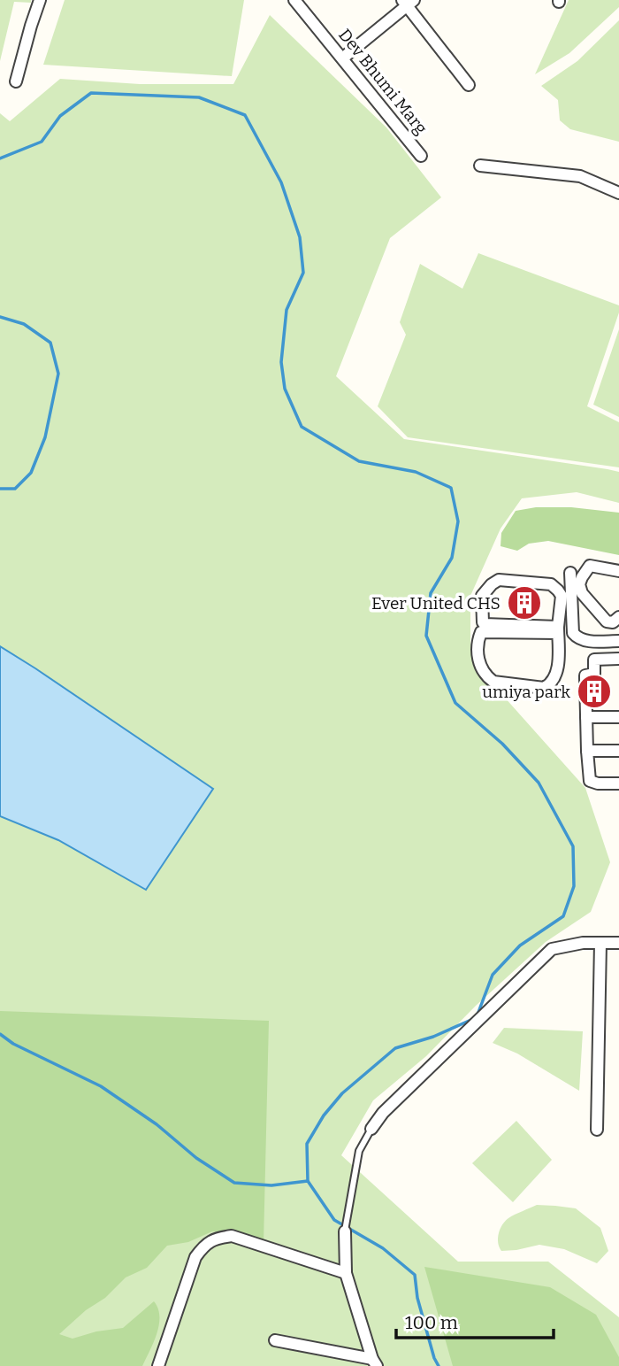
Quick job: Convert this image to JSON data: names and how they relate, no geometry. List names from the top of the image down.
{
  "streets": {
    "street": ["Dev Bhumi Marg"]
  },
  "places": {
    "building": ["Ever United CHS", "umiya park"]
  },
  "scale_bar": "100 m"
}
